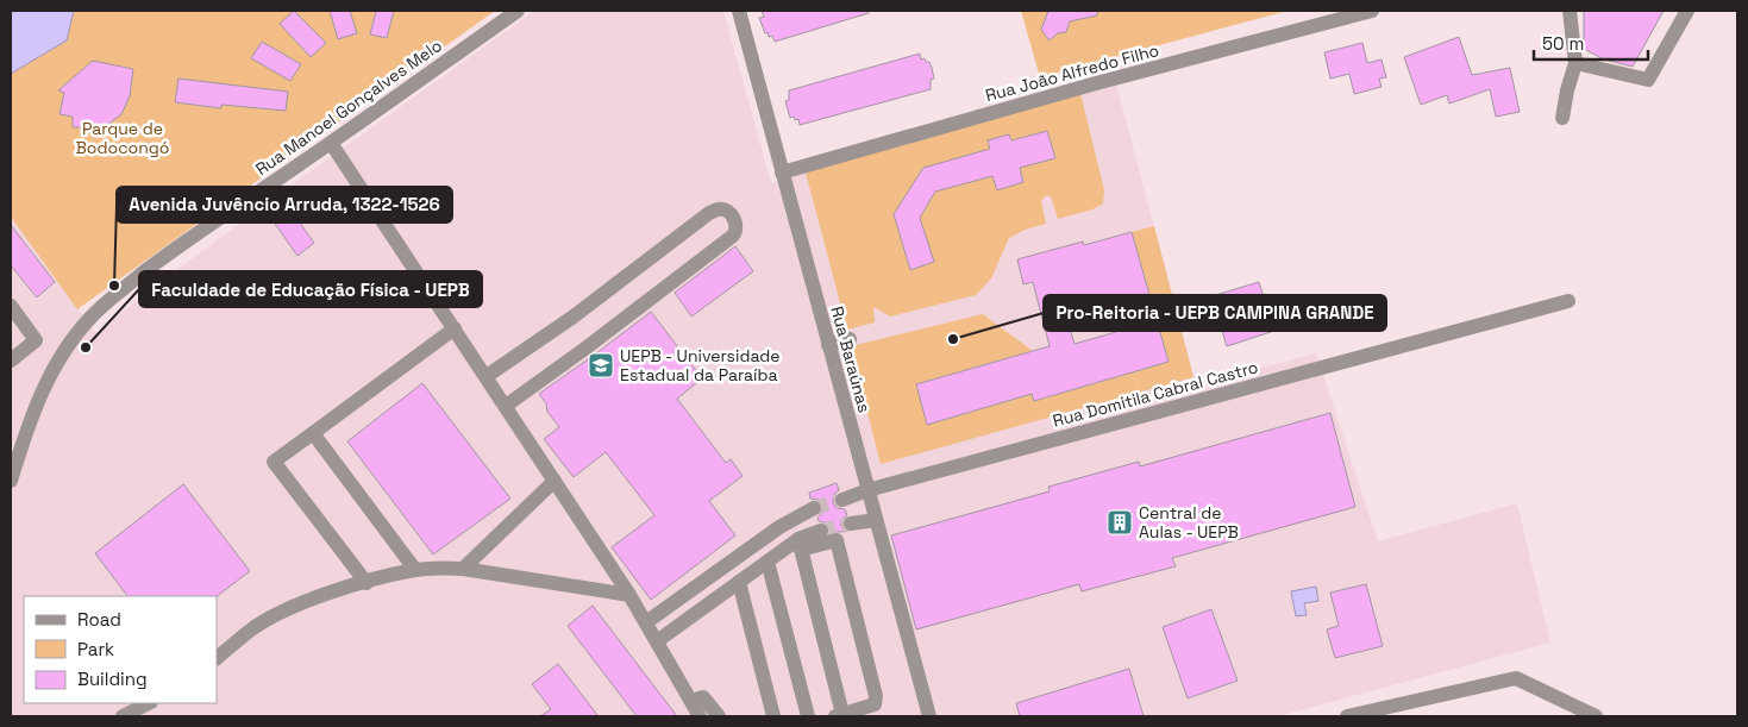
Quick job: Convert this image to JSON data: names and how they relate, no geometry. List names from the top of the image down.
{
  "streets": {
    "street": [
      "Rua João Alfredo Filho",
      "Rua Manoel Gonçalves Melo",
      "Rua Baraúnas",
      "Rua Domitila Cabral Castro"
    ]
  },
  "crossings": [
    ["Rua João Alfredo Filho", "Rua Baraúnas"],
    ["Rua Baraúnas", "Rua Domitila Cabral Castro"]
  ],
  "parks": ["Parque de Bodocongó"],
  "places": {
    "other": ["Avenida Juvêncio Arruda, 1322-1526", "Pro-Reitoria - UEPB CAMPINA GRANDE", "Faculdade de Educação Física - UEPB"],
    "school or university": ["UEPB - Universidade Estadual da Paraíba"],
    "building": ["Central de Aulas - UEPB"]
  },
  "legend": ["Road", "Park", "Building"],
  "scale_bar": "50 m"
}
